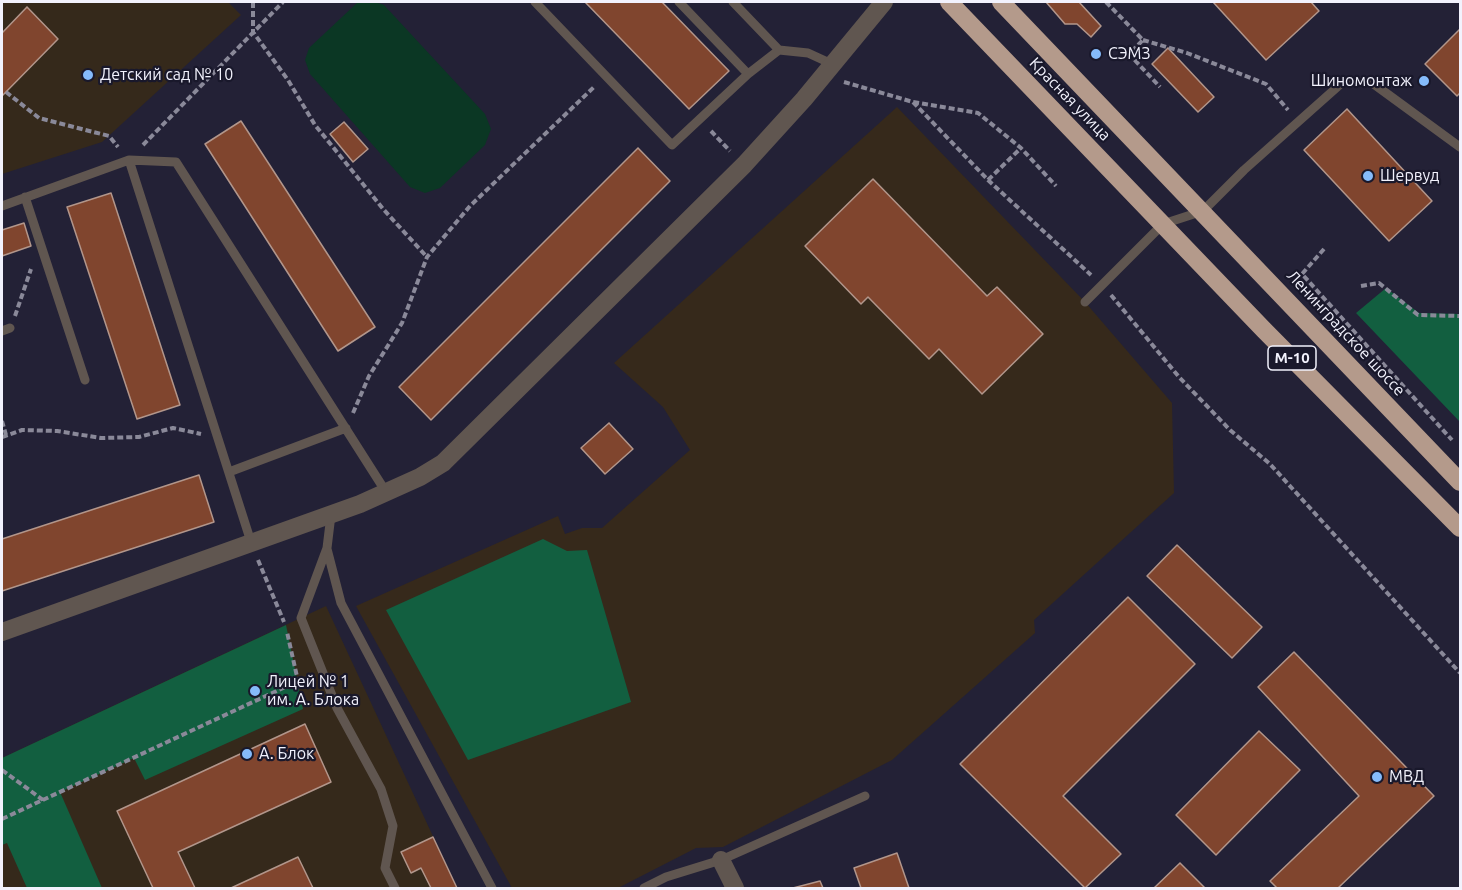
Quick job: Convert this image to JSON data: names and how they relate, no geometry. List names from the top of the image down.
{
  "streets": {
    "highway": ["Красная улица", "Ленинградское шоссе", "М-10"]
  },
  "crossings": [
    ["Красная улица", "Ленинградское шоссе"],
    ["Красная улица", "М-10"]
  ],
  "places": [
    "СЭМЗ",
    "Детский сад № 10",
    "Шиномонтаж",
    "Шервуд",
    "Лицей № 1 им. А. Блока",
    "А. Блок",
    "МВД"
  ]
}
